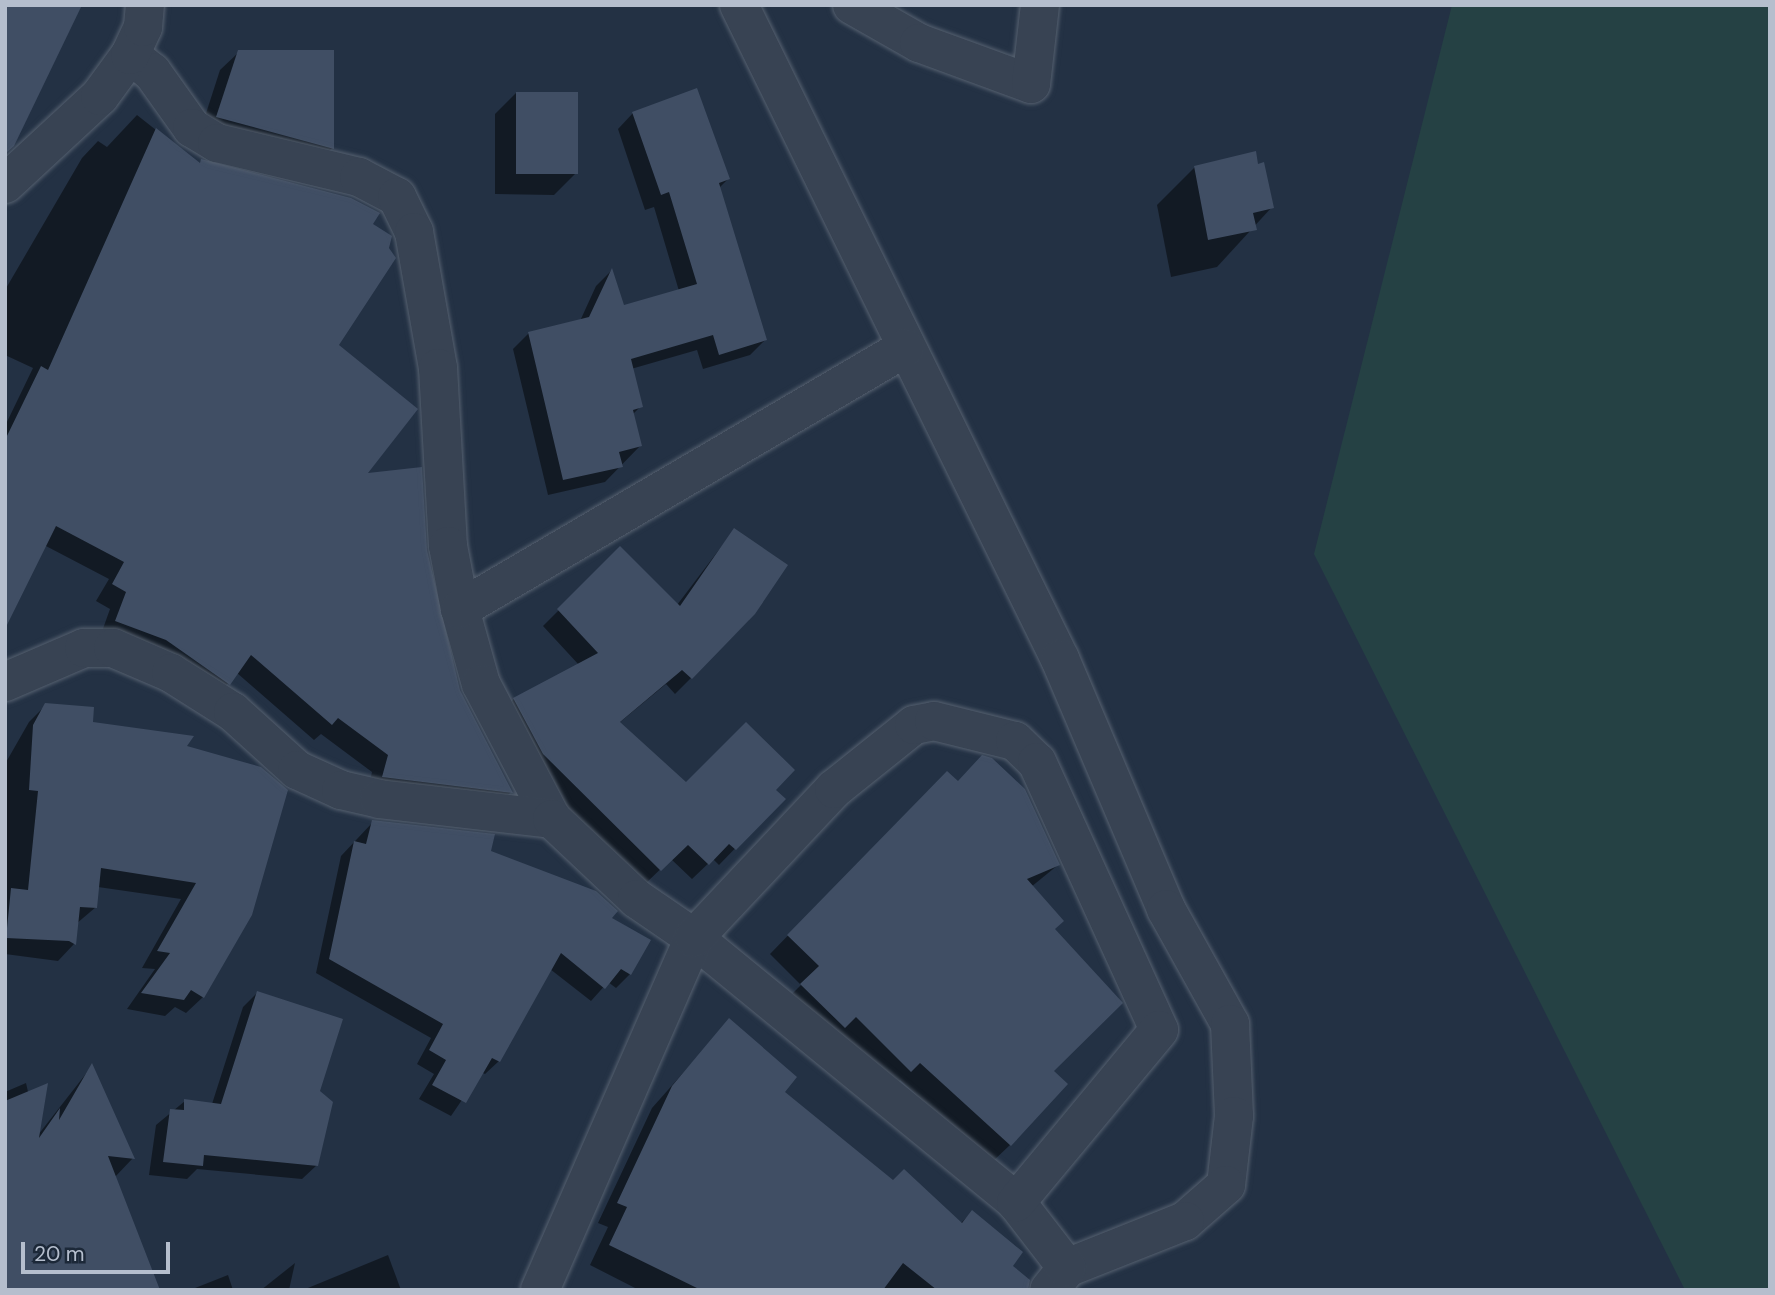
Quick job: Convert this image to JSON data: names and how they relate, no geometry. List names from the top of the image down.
{
  "scale_bar": "20 m"
}
